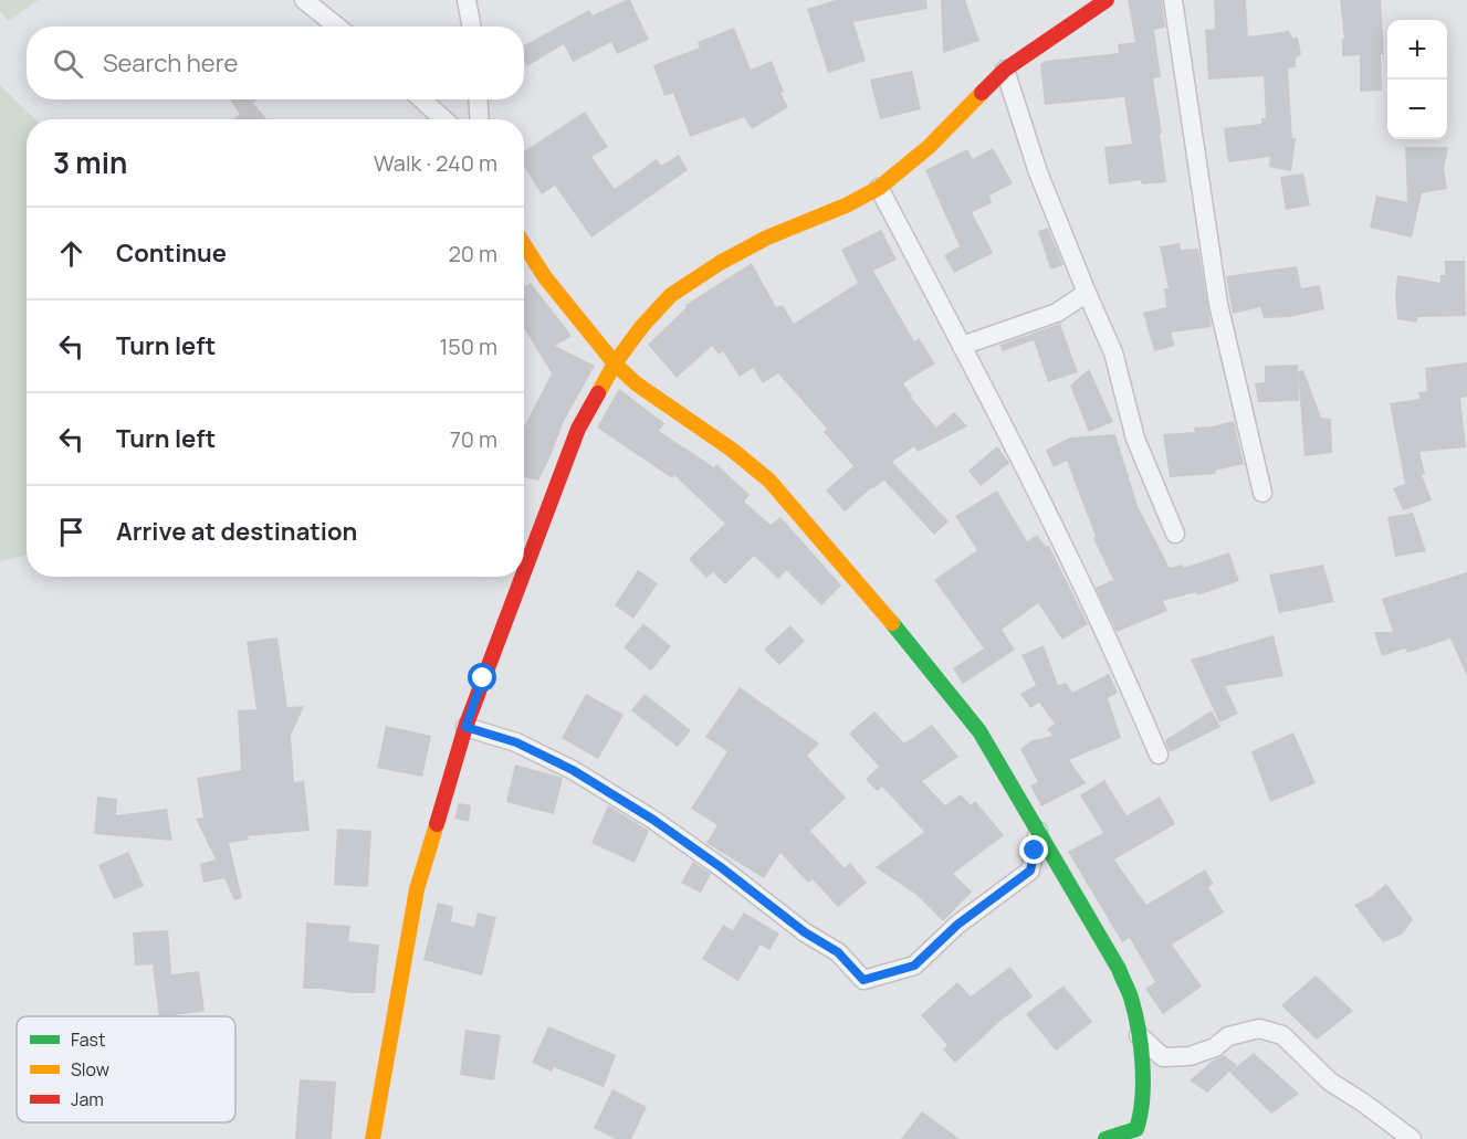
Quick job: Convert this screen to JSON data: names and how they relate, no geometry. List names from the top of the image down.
{
  "legend": ["Fast", "Slow", "Jam"],
  "page": {
    "map_buttons": ["+", "−"],
    "search": "Search here",
    "heading": ["3 min", "Walk · 240 m"],
    "list": [
      ["Continue", "20 m"],
      ["Turn left", "150 m"],
      ["Turn left", "70 m"],
      "Arrive at destination"
    ]
  }
}
